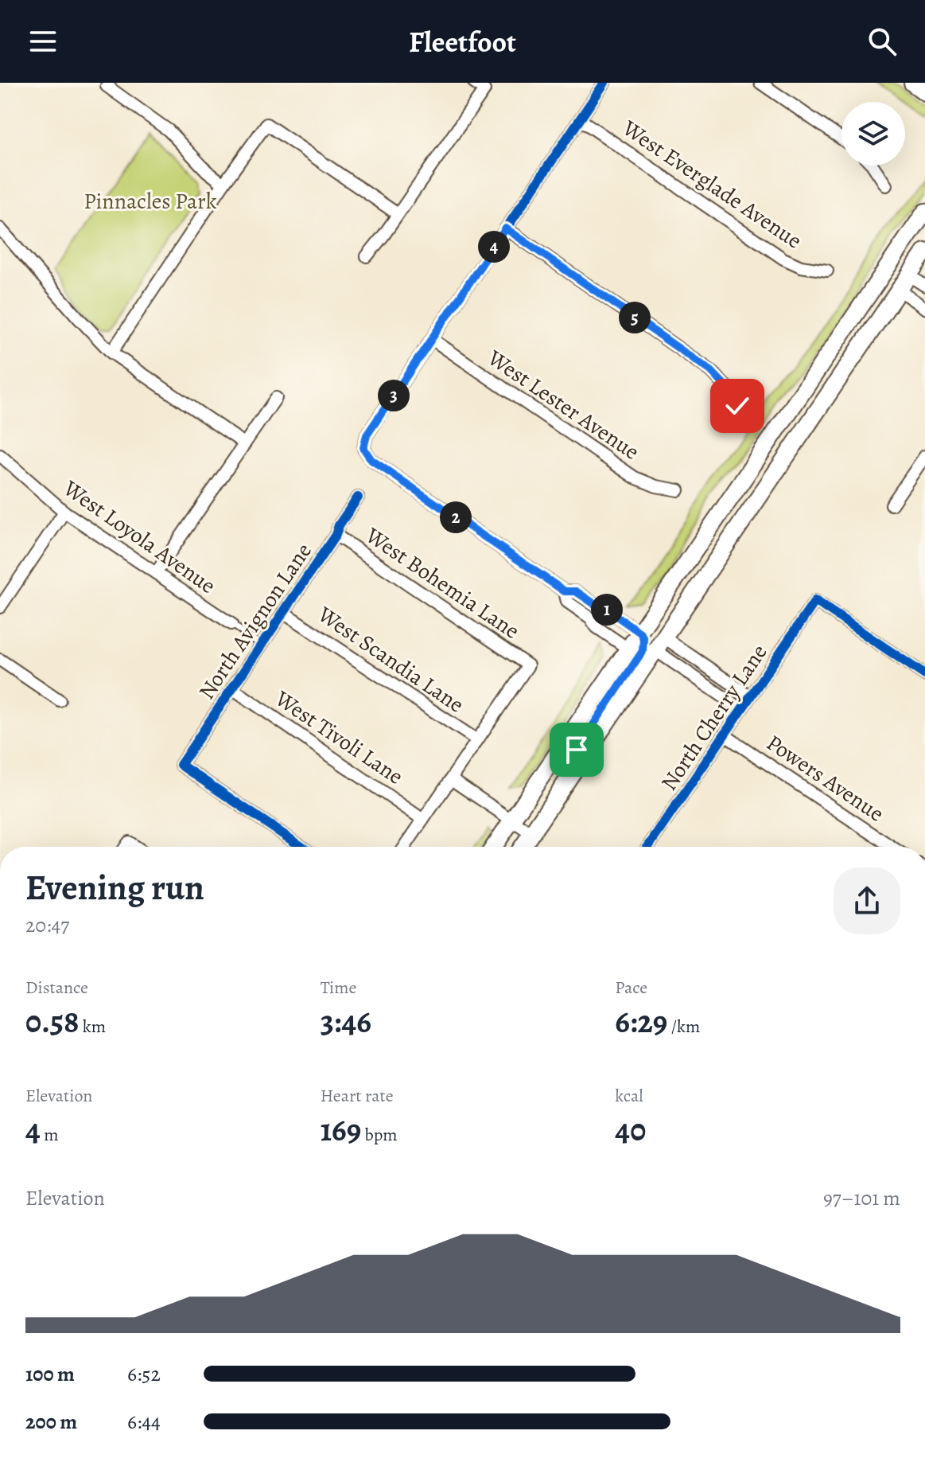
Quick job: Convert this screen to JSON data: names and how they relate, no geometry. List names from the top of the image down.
{
  "streets": {
    "street": [
      "West Everglade Avenue",
      "West Lester Avenue",
      "West Loyola Avenue",
      "West Bohemia Lane",
      "North Avignon Lane",
      "West Scandia Lane",
      "North Cherry Lane",
      "West Tivoli Lane",
      "Powers Avenue"
    ]
  },
  "crossings": [
    ["West Loyola Avenue", "North Avignon Lane"],
    ["West Bohemia Lane", "North Avignon Lane"],
    ["West Bohemia Lane", "West Scandia Lane"],
    ["North Avignon Lane", "West Scandia Lane"],
    ["North Avignon Lane", "West Tivoli Lane"],
    ["North Cherry Lane", "Powers Avenue"]
  ],
  "parks": ["Pinnacles Park"],
  "page": {
    "header": "Fleetfoot",
    "pins": [
      "4",
      "5",
      "3",
      "2",
      "1"
    ],
    "heading": ["Evening run", "20:47"],
    "stats": [
      ["Distance", "0.58 km"],
      ["Time", "3:46"],
      ["Pace", "6:29 /km"],
      ["Elevation", "4 m"],
      ["Heart rate", "169 bpm"],
      ["kcal", "40"]
    ],
    "chart": ["Elevation", "97–101 m"],
    "list": [
      {
        "name": "100 m",
        "note": "6:52"
      },
      {
        "name": "200 m",
        "note": "6:44"
      }
    ]
  }
}
